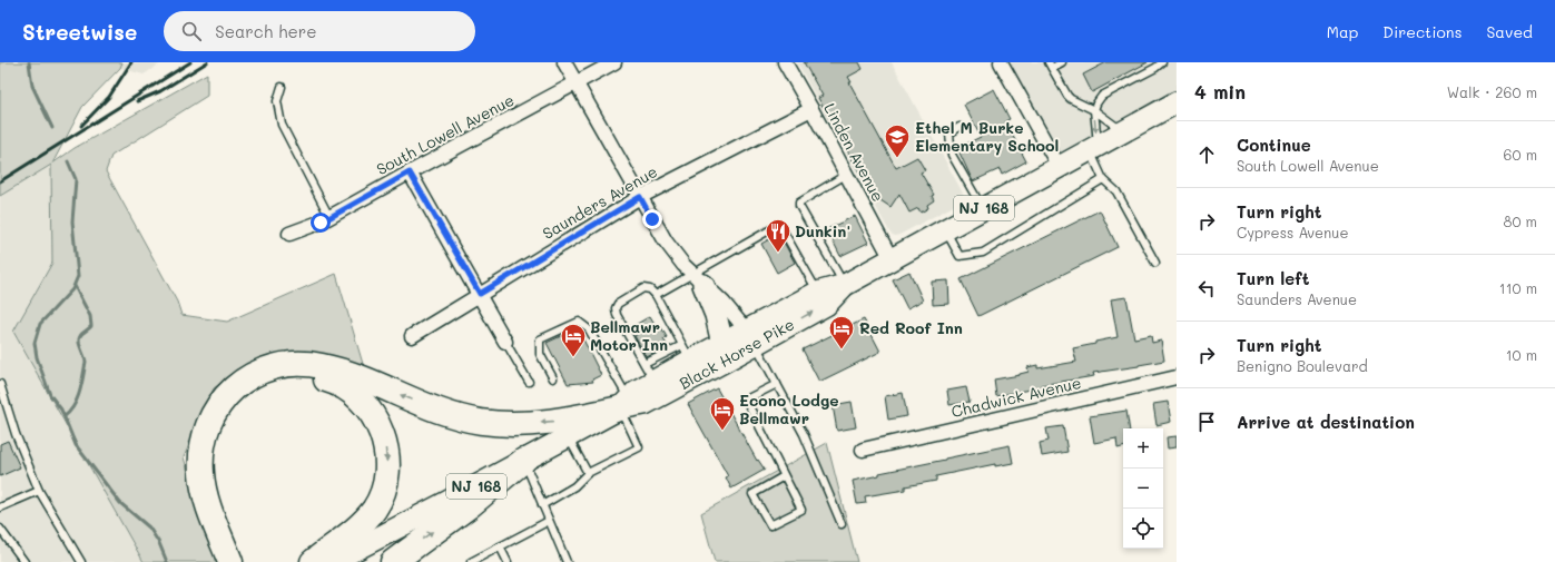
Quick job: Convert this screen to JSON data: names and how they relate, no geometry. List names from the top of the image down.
{
  "streets": {
    "main road": ["NJ 168", "Black Horse Pike"],
    "street": [
      "South Lowell Avenue",
      "Linden Avenue",
      "Saunders Avenue",
      "Chadwick Avenue"
    ]
  },
  "crossings": [
    ["Linden Avenue", "Saunders Avenue"],
    ["Linden Avenue", "Black Horse Pike"]
  ],
  "places": {
    "school or university": ["Ethel M Burke Elementary School"],
    "restaurant": ["Dunkin'"],
    "hotel": ["Red Roof Inn", "Bellmawr Motor Inn", "Econo Lodge Bellmawr"]
  },
  "page": {
    "header": "Streetwise",
    "search": "Search here",
    "nav": ["Map", "Directions", "Saved"],
    "heading": ["4 min", "Walk · 260 m"],
    "list": [
      ["Continue", "South Lowell Avenue", "60 m"],
      ["Turn right", "Cypress Avenue", "80 m"],
      ["Turn left", "Saunders Avenue", "110 m"],
      ["Turn right", "Benigno Boulevard", "10 m"],
      "Arrive at destination"
    ],
    "map_buttons": ["+", "−"]
  }
}
